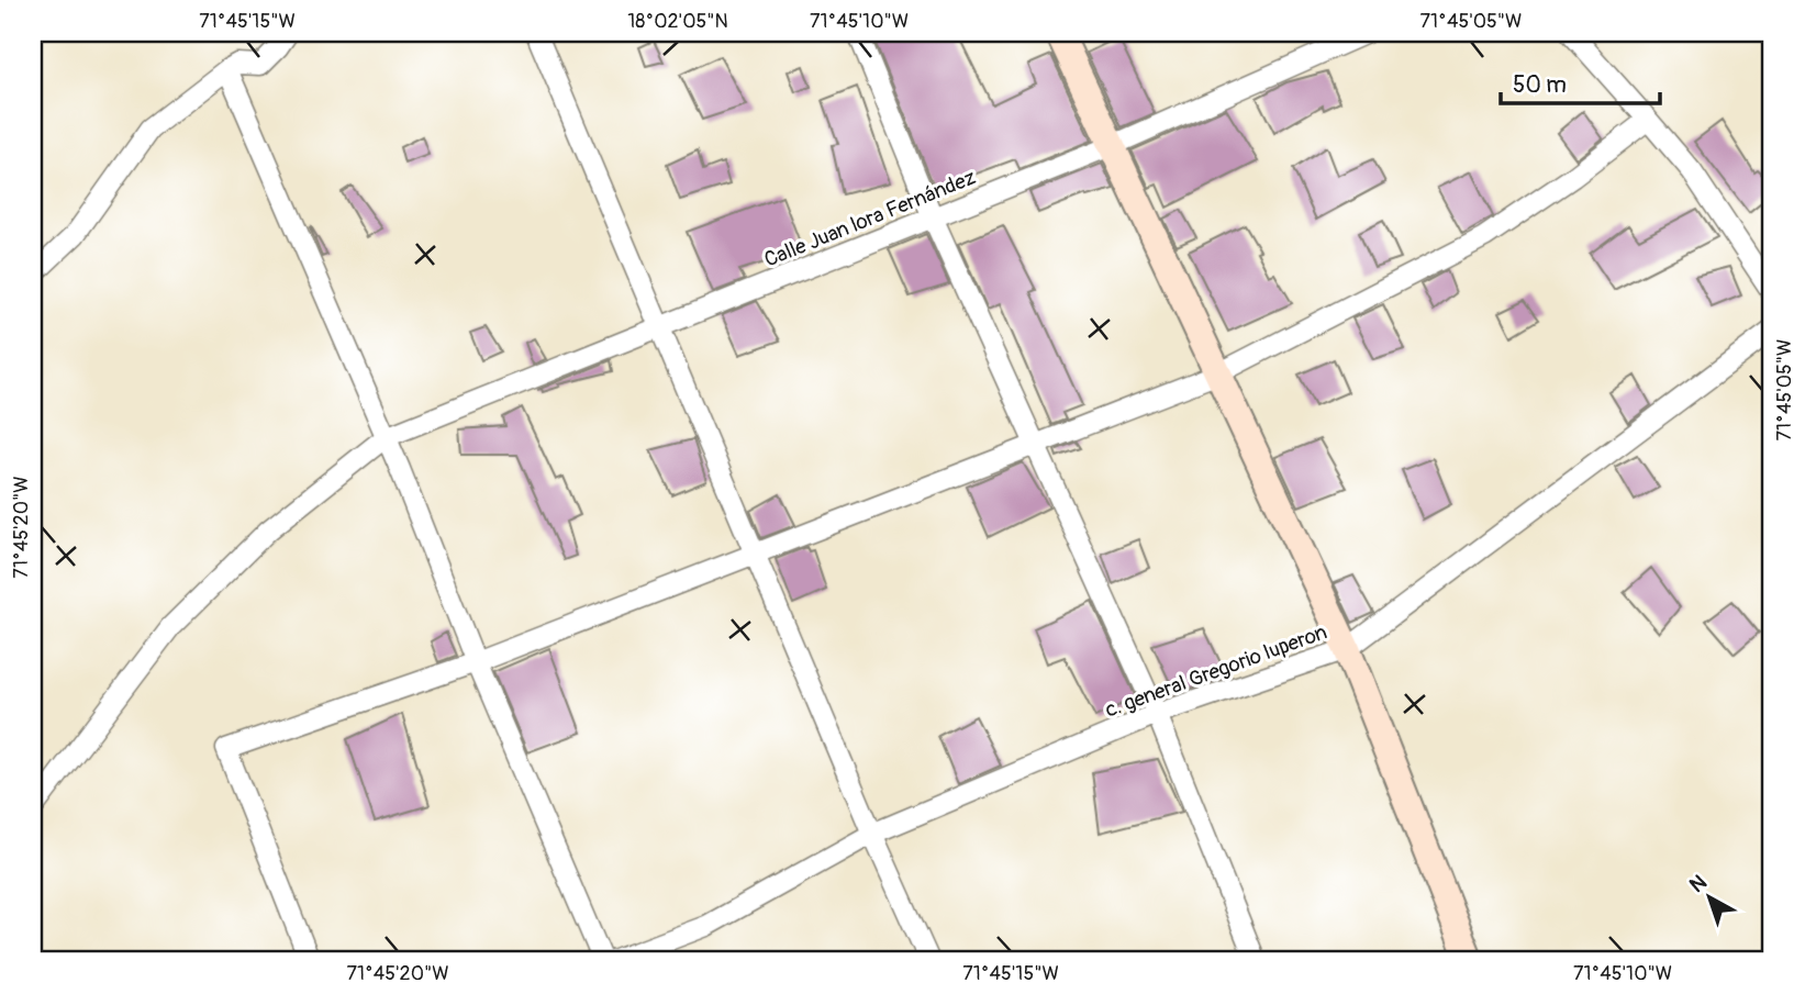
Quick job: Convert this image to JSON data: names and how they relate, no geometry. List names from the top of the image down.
{
  "streets": {
    "street": ["Calle Juan lora Fernández", "c. general Gregorio luperon"]
  },
  "scale_bar": "50 m",
  "north": "top left",
  "coordinates": [
    "71°45'15\"W",
    "18°02'05\"N",
    "71°45'10\"W",
    "71°45'05\"W",
    "71°45'20\"W"
  ]
}
